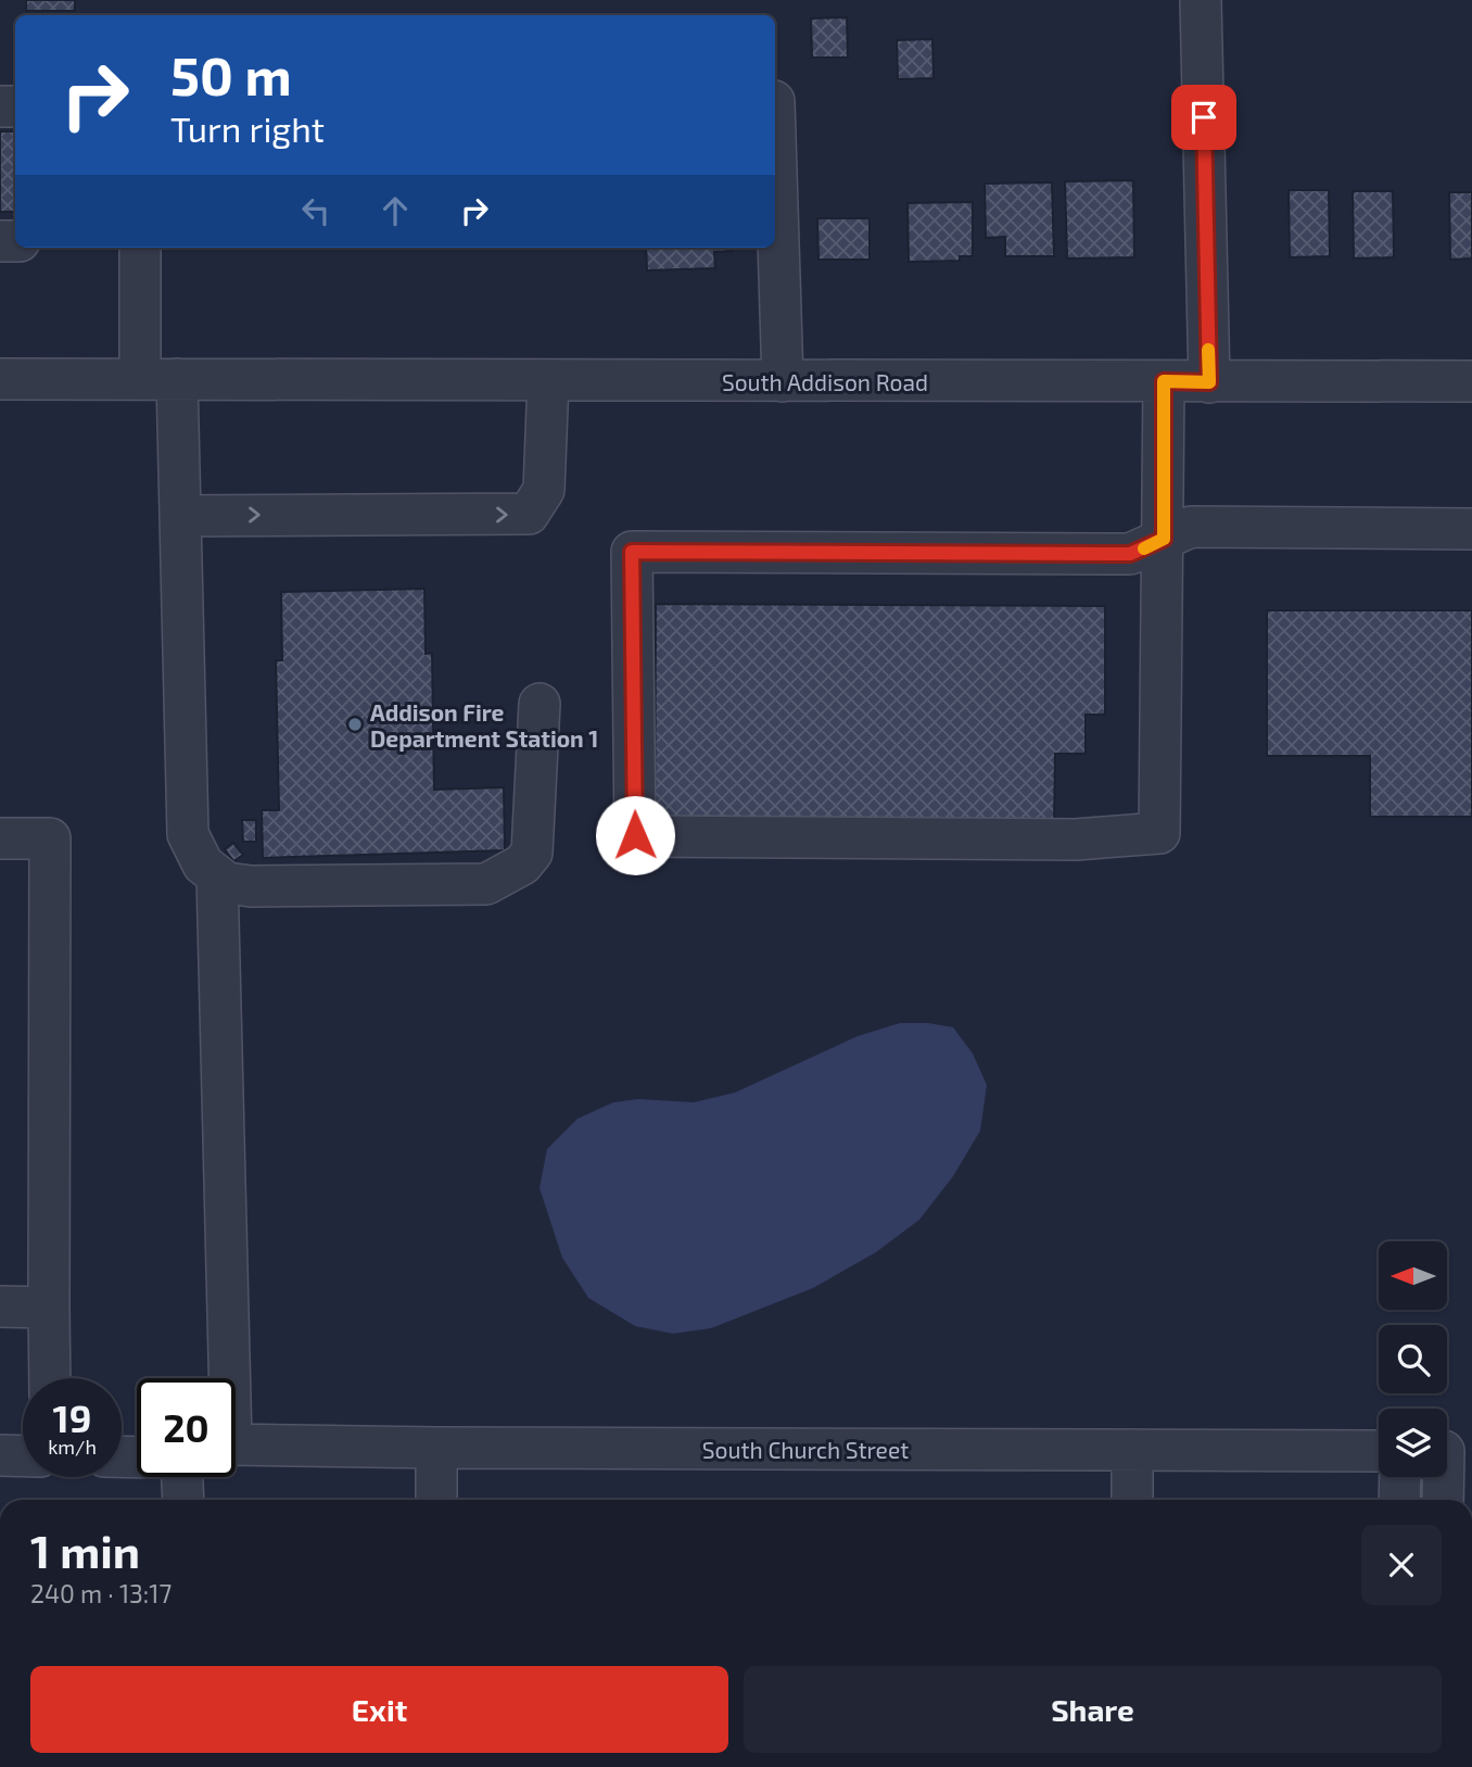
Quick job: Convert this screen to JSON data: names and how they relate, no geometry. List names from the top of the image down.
{
  "streets": {
    "street": ["South Addison Road", "South Church Street"]
  },
  "places": ["Addison Fire Department Station 1"],
  "north": "left",
  "page": {
    "turn": ["50 m", "Turn right"],
    "speed": "19 km/h",
    "limit": "20",
    "heading": ["1 min", "240 m · 13:17"],
    "buttons": ["Exit", "Share"]
  }
}
